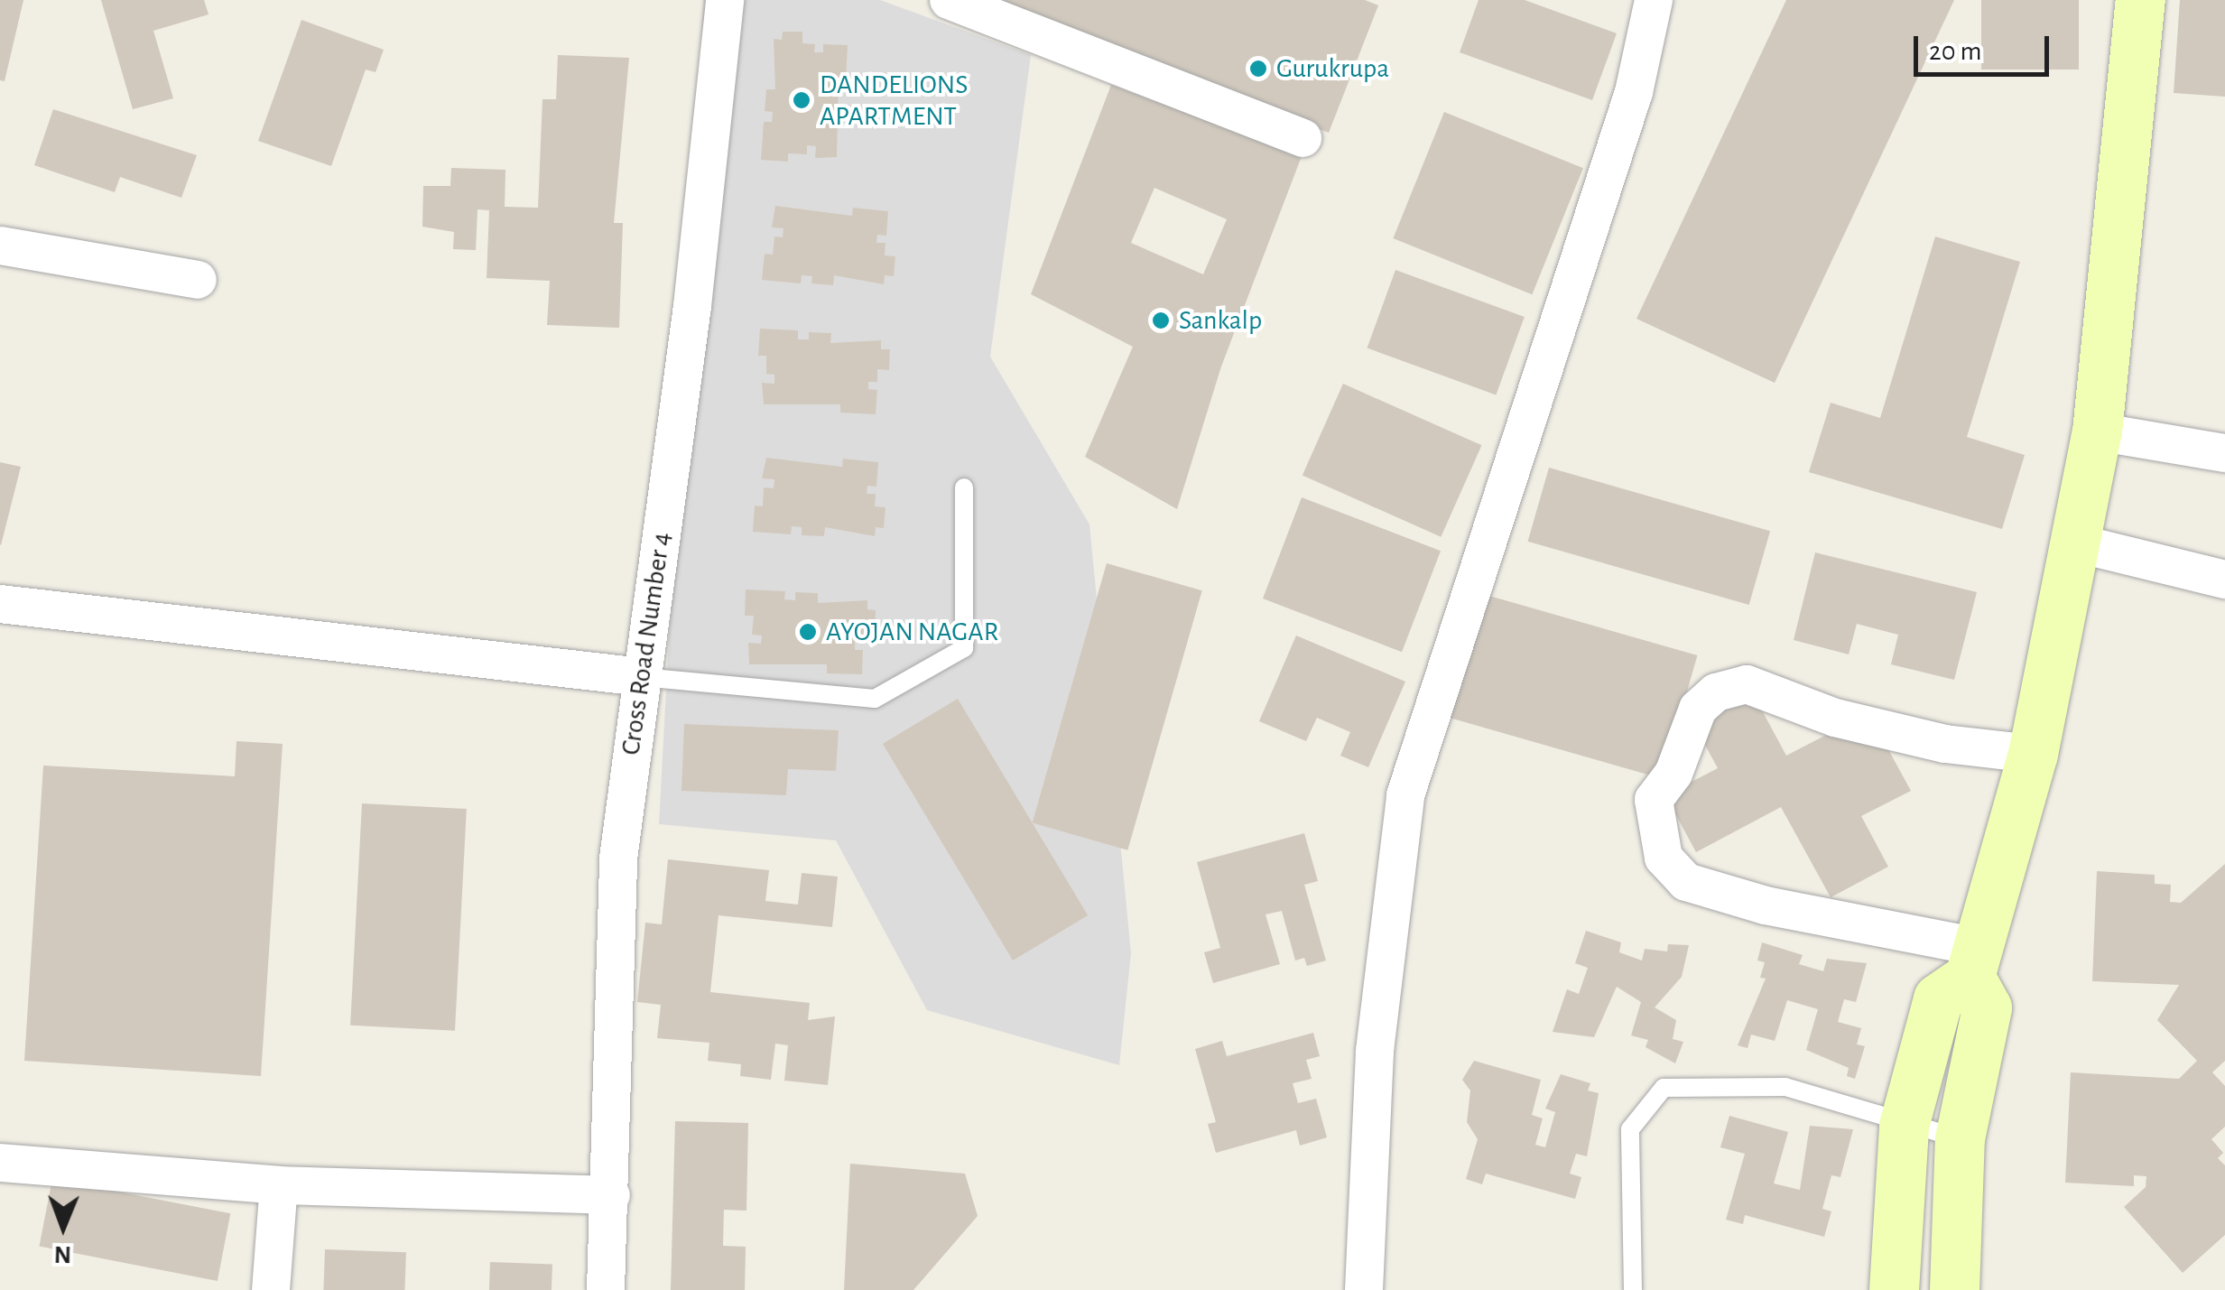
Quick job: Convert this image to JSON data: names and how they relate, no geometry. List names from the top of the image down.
{
  "streets": {
    "street": ["Cross Road Number 4"]
  },
  "places": [
    "Gurukrupa",
    "DANDELIONS APARTMENT",
    "Sankalp",
    "AYOJAN NAGAR"
  ],
  "scale_bar": "20 m",
  "north": "bottom"
}
